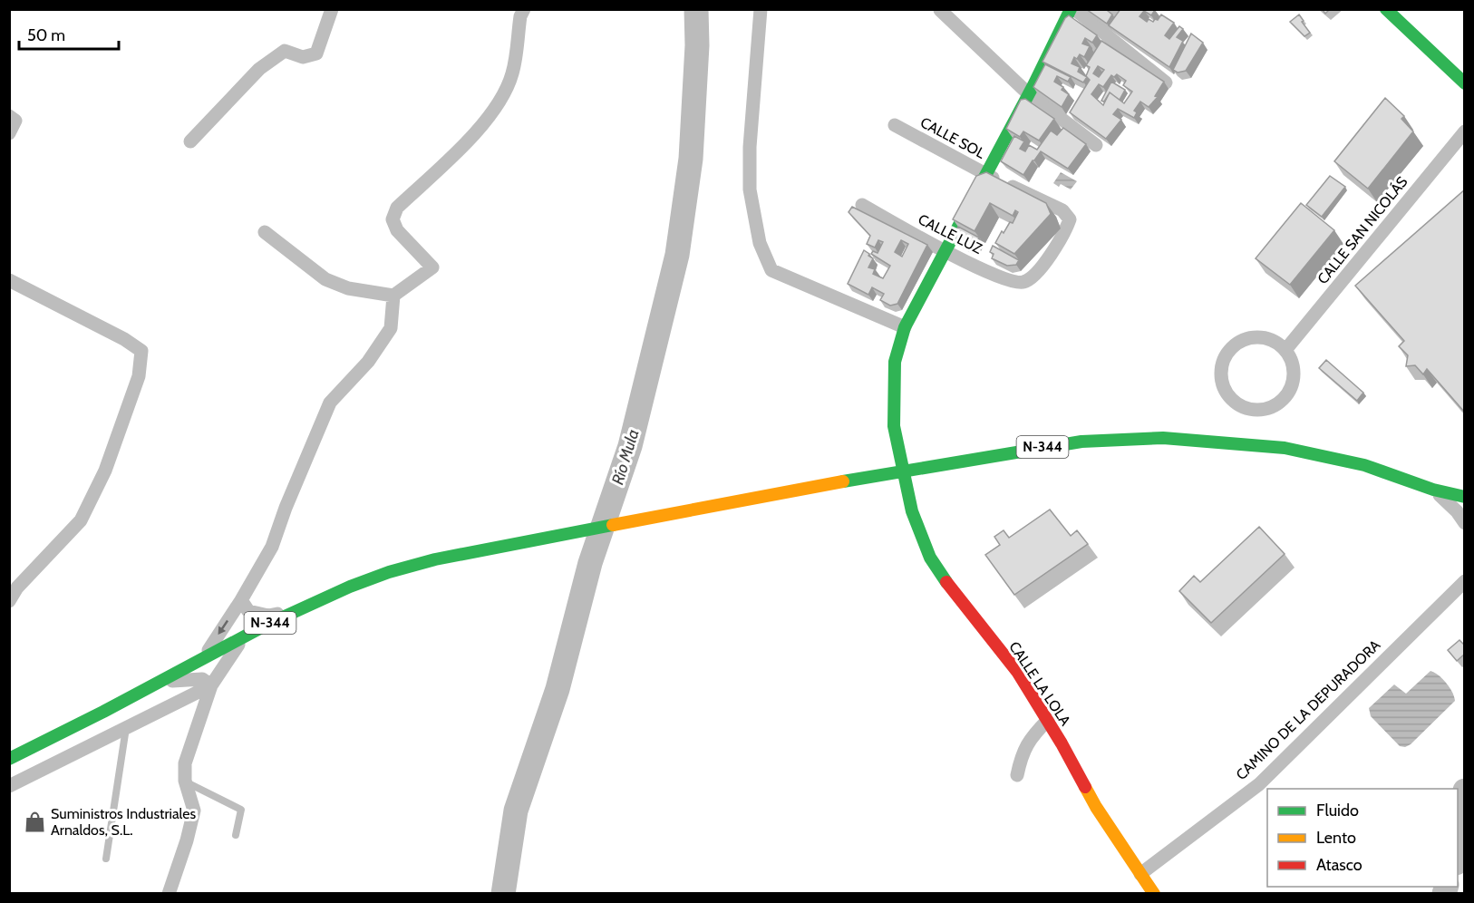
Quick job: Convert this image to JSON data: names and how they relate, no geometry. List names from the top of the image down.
{
  "streets": {
    "main road": ["N-344", "CALLE LA LOLA"],
    "street": [
      "CALLE SOL",
      "CALLE SAN NICOLÁS",
      "CALLE LUZ",
      "CAMINO DE LA DEPURADORA"
    ]
  },
  "crossings": [
    ["CALLE SOL", "CALLE LUZ"],
    ["CALLE SOL", "CALLE LA LOLA"],
    ["CALLE LUZ", "CALLE LA LOLA"],
    ["CALLE LA LOLA", "CAMINO DE LA DEPURADORA"]
  ],
  "water": ["Río Mula"],
  "places": {
    "shop": ["Suministros Industriales Arnaldos, S.L."]
  },
  "legend": ["Fluido", "Lento", "Atasco"],
  "scale_bar": "50 m"
}
